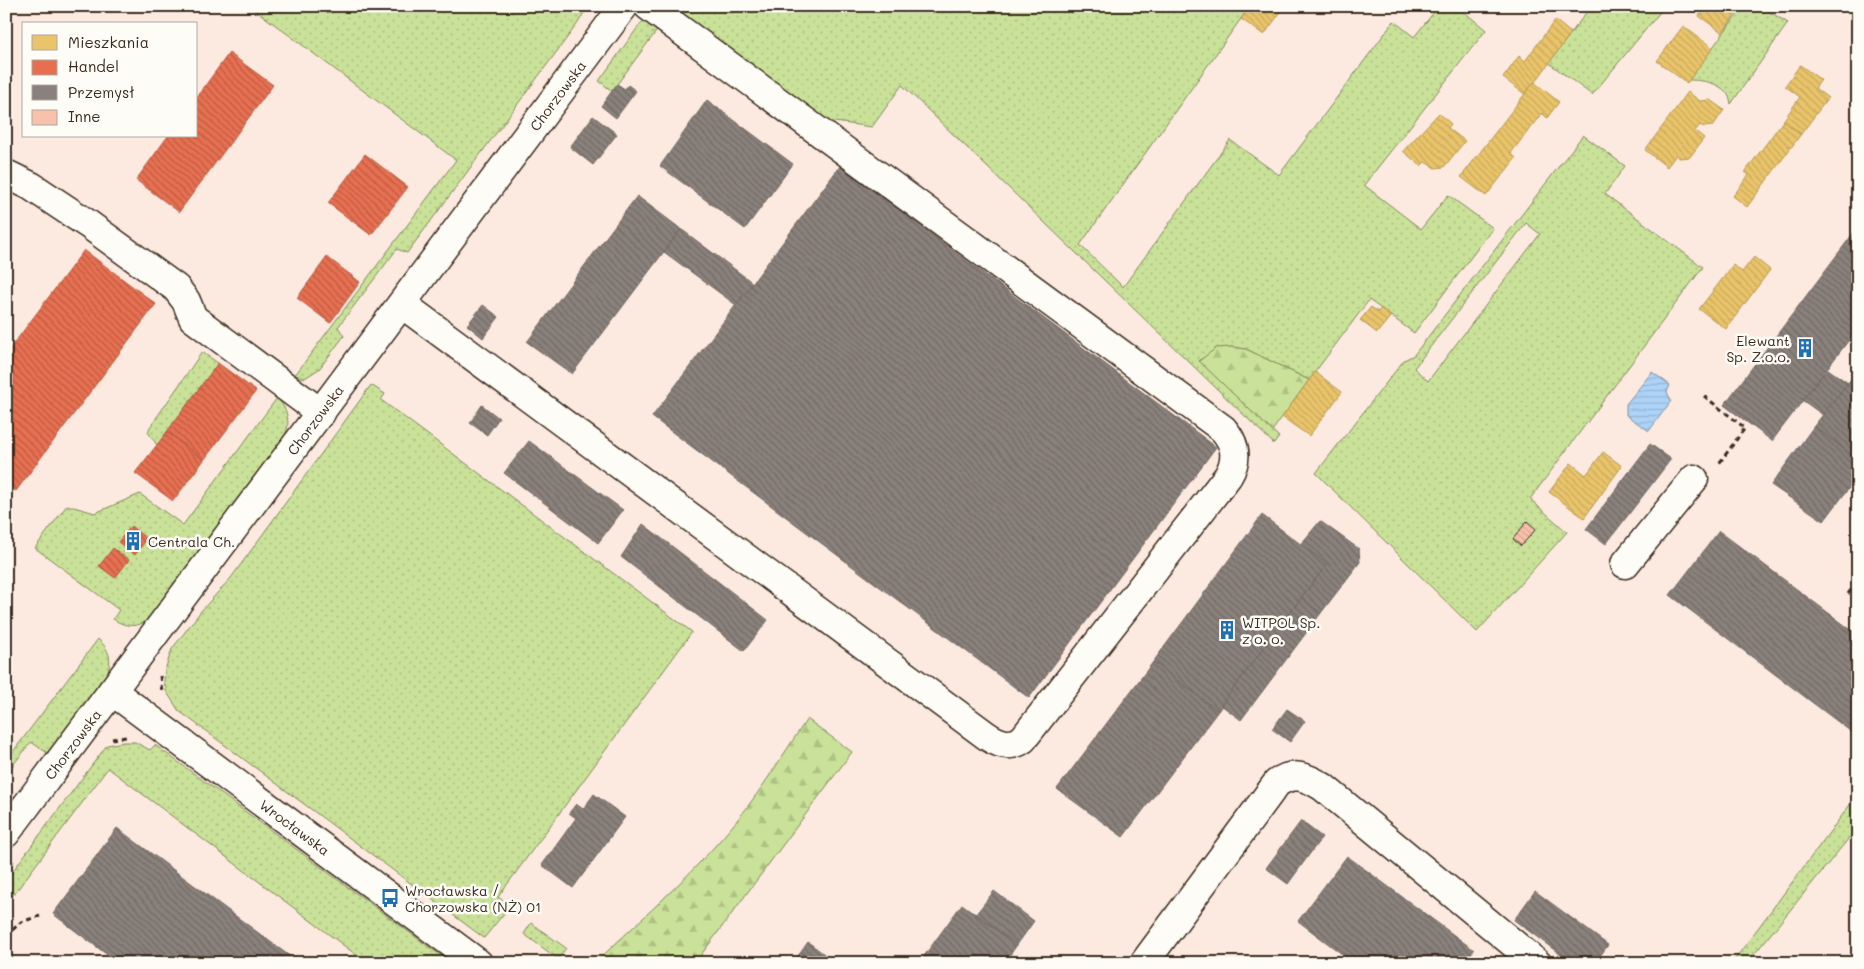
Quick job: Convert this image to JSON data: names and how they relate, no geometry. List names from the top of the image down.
{
  "streets": {
    "street": ["Chorzowska", "Wrocławska"]
  },
  "crossings": [
    ["Chorzowska", "Wrocławska"]
  ],
  "places": {
    "building": ["Elewant Sp. Z.o.o.", "Centrala Ch.", "WITPOL Sp. z o. o."],
    "bus stop": ["Wrocławska / Chorzowska (NŻ) 01"]
  },
  "legend": [
    "Mieszkania",
    "Handel",
    "Przemysł",
    "Inne"
  ]
}
